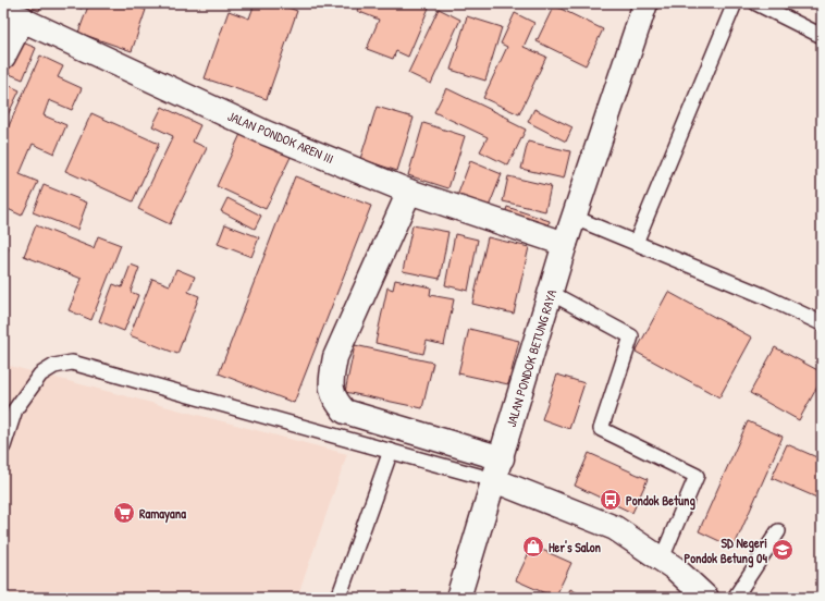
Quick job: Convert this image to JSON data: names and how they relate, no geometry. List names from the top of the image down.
{
  "streets": {
    "street": ["JALAN PONDOK AREN III", "JALAN PONDOK BETUNG RAYA"]
  },
  "crossings": [
    ["JALAN PONDOK AREN III", "JALAN PONDOK BETUNG RAYA"]
  ],
  "places": {
    "bus stop": ["Pondok Betung"],
    "supermarket": ["Ramayana"],
    "shop": ["Her's Salon"],
    "school or university": ["SD Negeri Pondok Betung 04"]
  }
}
